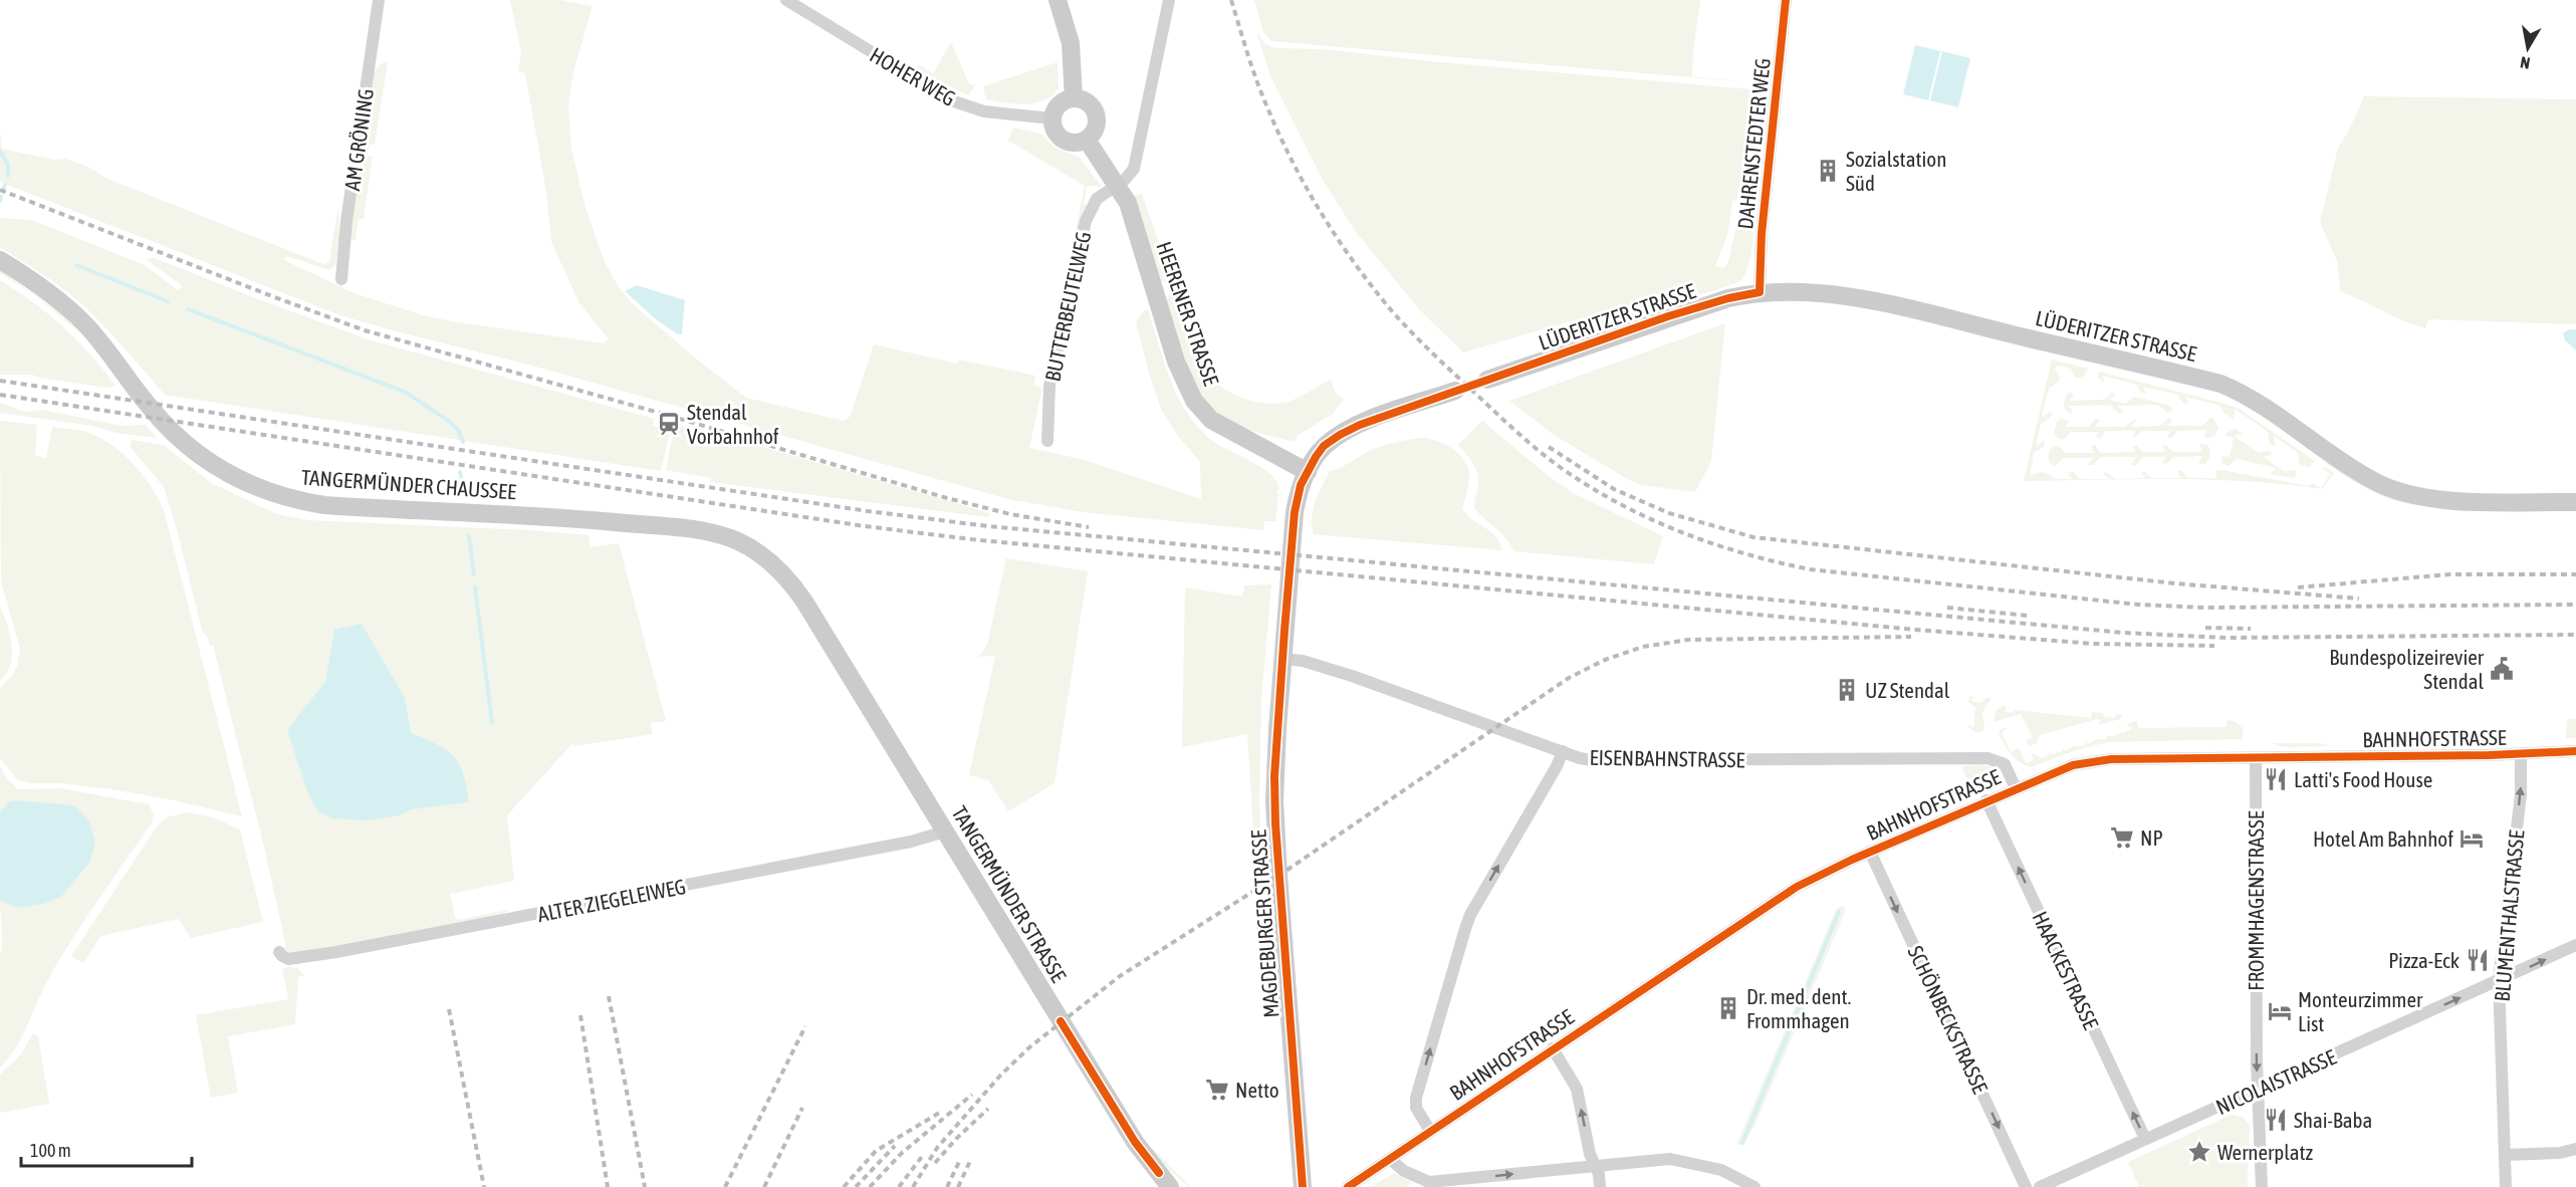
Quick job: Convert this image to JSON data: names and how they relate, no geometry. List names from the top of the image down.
{
  "streets": {
    "main road": [
      "HEERENER STRASSE",
      "LÜDERITZER STRASSE",
      "TANGERMÜNDER CHAUSSEE",
      "TANGERMÜNDER STRASSE",
      "MAGDEBURGER STRASSE"
    ],
    "street": [
      "HOHER WEG",
      "AM GRÖNING",
      "DAHRENSTEDTER WEG",
      "BUTTERBEUTELWEG",
      "BAHNHOFSTRASSE",
      "EISENBAHNSTRASSE",
      "ALTER ZIEGELEIWEG",
      "FROMMHAGENSTRASSE",
      "BLUMENTHALSTRASSE",
      "HAACKESTRASSE",
      "SCHÖNBECKSTRASSE",
      "NICOLAISTRASSE"
    ]
  },
  "crossings": [
    ["HOHER WEG", "HEERENER STRASSE"],
    ["DAHRENSTEDTER WEG", "LÜDERITZER STRASSE"],
    ["BUTTERBEUTELWEG", "HEERENER STRASSE"],
    ["TANGERMÜNDER CHAUSSEE", "TANGERMÜNDER STRASSE"],
    ["BAHNHOFSTRASSE", "EISENBAHNSTRASSE"],
    ["BAHNHOFSTRASSE", "FROMMHAGENSTRASSE"],
    ["BAHNHOFSTRASSE", "BLUMENTHALSTRASSE"],
    ["BAHNHOFSTRASSE", "HAACKESTRASSE"],
    ["BAHNHOFSTRASSE", "SCHÖNBECKSTRASSE"],
    ["EISENBAHNSTRASSE", "MAGDEBURGER STRASSE"],
    ["TANGERMÜNDER STRASSE", "ALTER ZIEGELEIWEG"],
    ["FROMMHAGENSTRASSE", "NICOLAISTRASSE"],
    ["BLUMENTHALSTRASSE", "NICOLAISTRASSE"],
    ["HAACKESTRASSE", "NICOLAISTRASSE"]
  ],
  "one_way": [
    "FROMMHAGENSTRASSE",
    "BLUMENTHALSTRASSE",
    "HAACKESTRASSE",
    "SCHÖNBECKSTRASSE",
    "NICOLAISTRASSE"
  ],
  "places": {
    "building": ["Sozialstation Süd", "UZ Stendal", "Dr. med. dent. Frommhagen"],
    "station": ["Stendal Vorbahnhof"],
    "public building": ["Bundespolizeirevier Stendal"],
    "restaurant": ["Latti's Food House", "Pizza-Eck", "Shai-Baba"],
    "supermarket": ["NP", "Netto"],
    "hotel": ["Hotel Am Bahnhof", "Monteurzimmer List"],
    "place": ["Wernerplatz"]
  },
  "scale_bar": "100 m",
  "north": "bottom"
}
